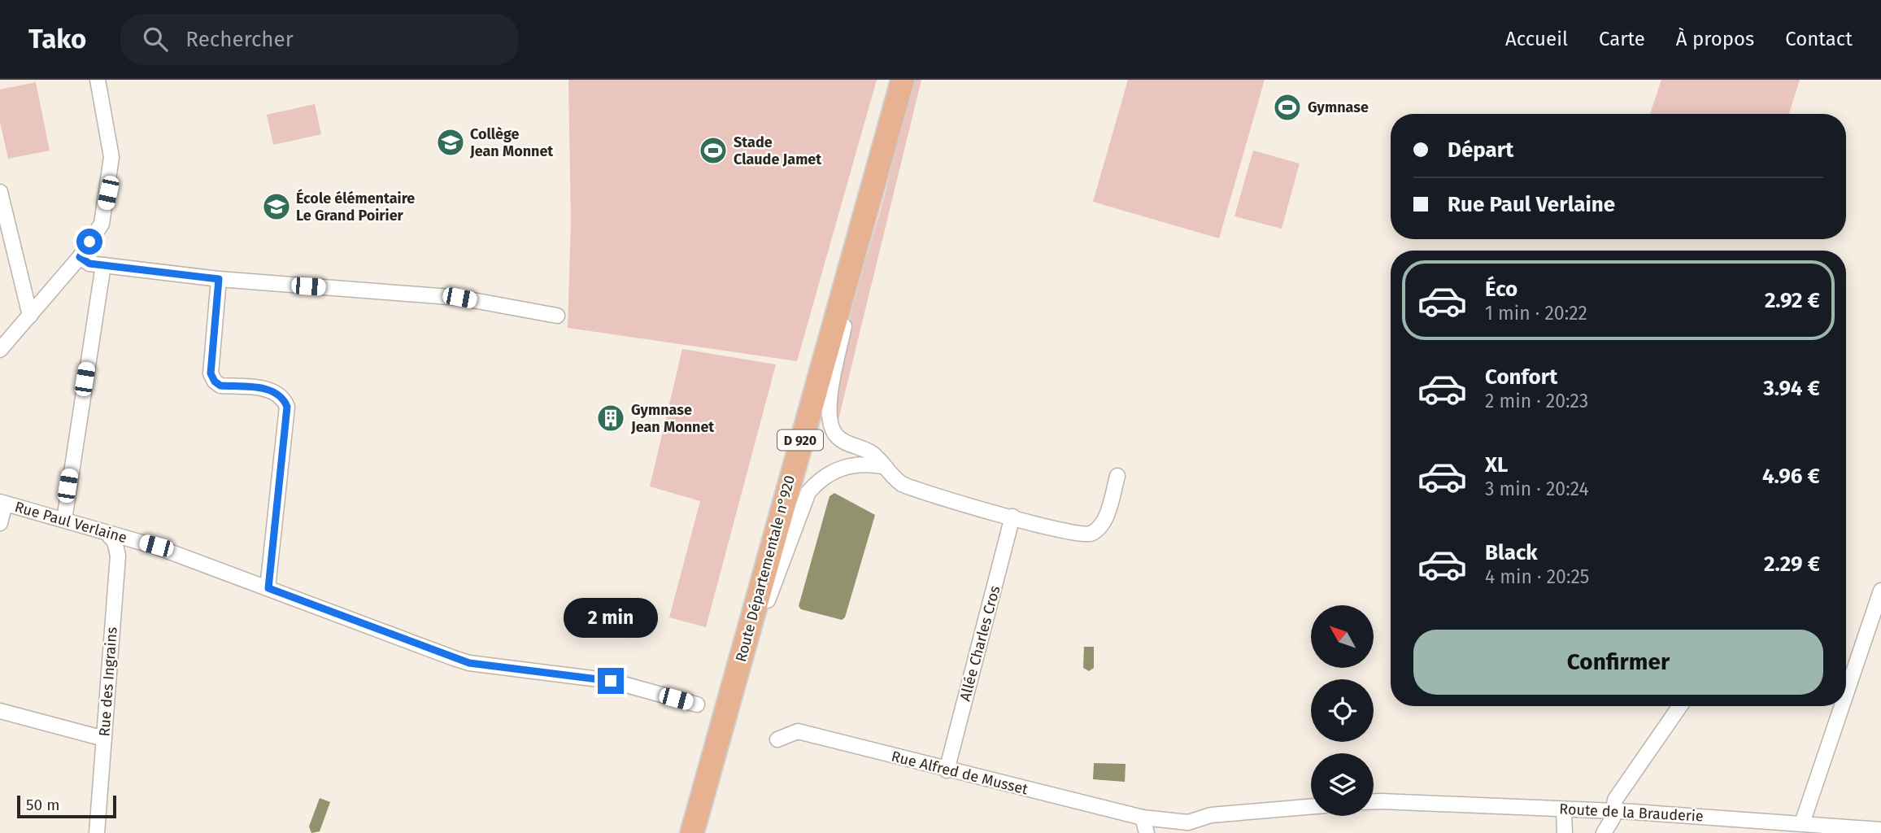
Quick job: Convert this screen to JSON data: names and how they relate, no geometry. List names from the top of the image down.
{
  "streets": {
    "main road": ["D 920", "Route Départementale n°920"],
    "street": [
      "Rue Paul Verlaine",
      "Allée Charles Cros",
      "Rue des Ingrains",
      "Rue Alfred de Musset",
      "Route de la Brauderie"
    ]
  },
  "crossings": [
    ["D 920", "Route Départementale n°920"],
    ["Rue Paul Verlaine", "Rue des Ingrains"],
    ["Allée Charles Cros", "Rue Alfred de Musset"]
  ],
  "places": {
    "sports": ["Gymnase", "Stade Claude Jamet"],
    "school or university": ["Collège Jean Monnet", "École élémentaire Le Grand Poirier"],
    "building": ["Gymnase Jean Monnet"]
  },
  "scale_bar": "50 m",
  "north": "top left",
  "page": {
    "header": "Tako",
    "search": "Rechercher",
    "nav": [
      "Accueil",
      "Carte",
      "À propos",
      "Contact"
    ],
    "banner": ["Départ", "Rue Paul Verlaine"],
    "list": [
      {
        "name": "Éco",
        "note": "1 min · 20:22",
        "value": "2.92 €"
      },
      {
        "name": "Confort",
        "note": "2 min · 20:23",
        "value": "3.94 €"
      },
      {
        "name": "XL",
        "note": "3 min · 20:24",
        "value": "4.96 €"
      },
      {
        "name": "Black",
        "note": "4 min · 20:25",
        "value": "2.29 €"
      }
    ],
    "bubble": "2 min",
    "buttons": "Confirmer",
    "scale": "50 m"
  }
}
